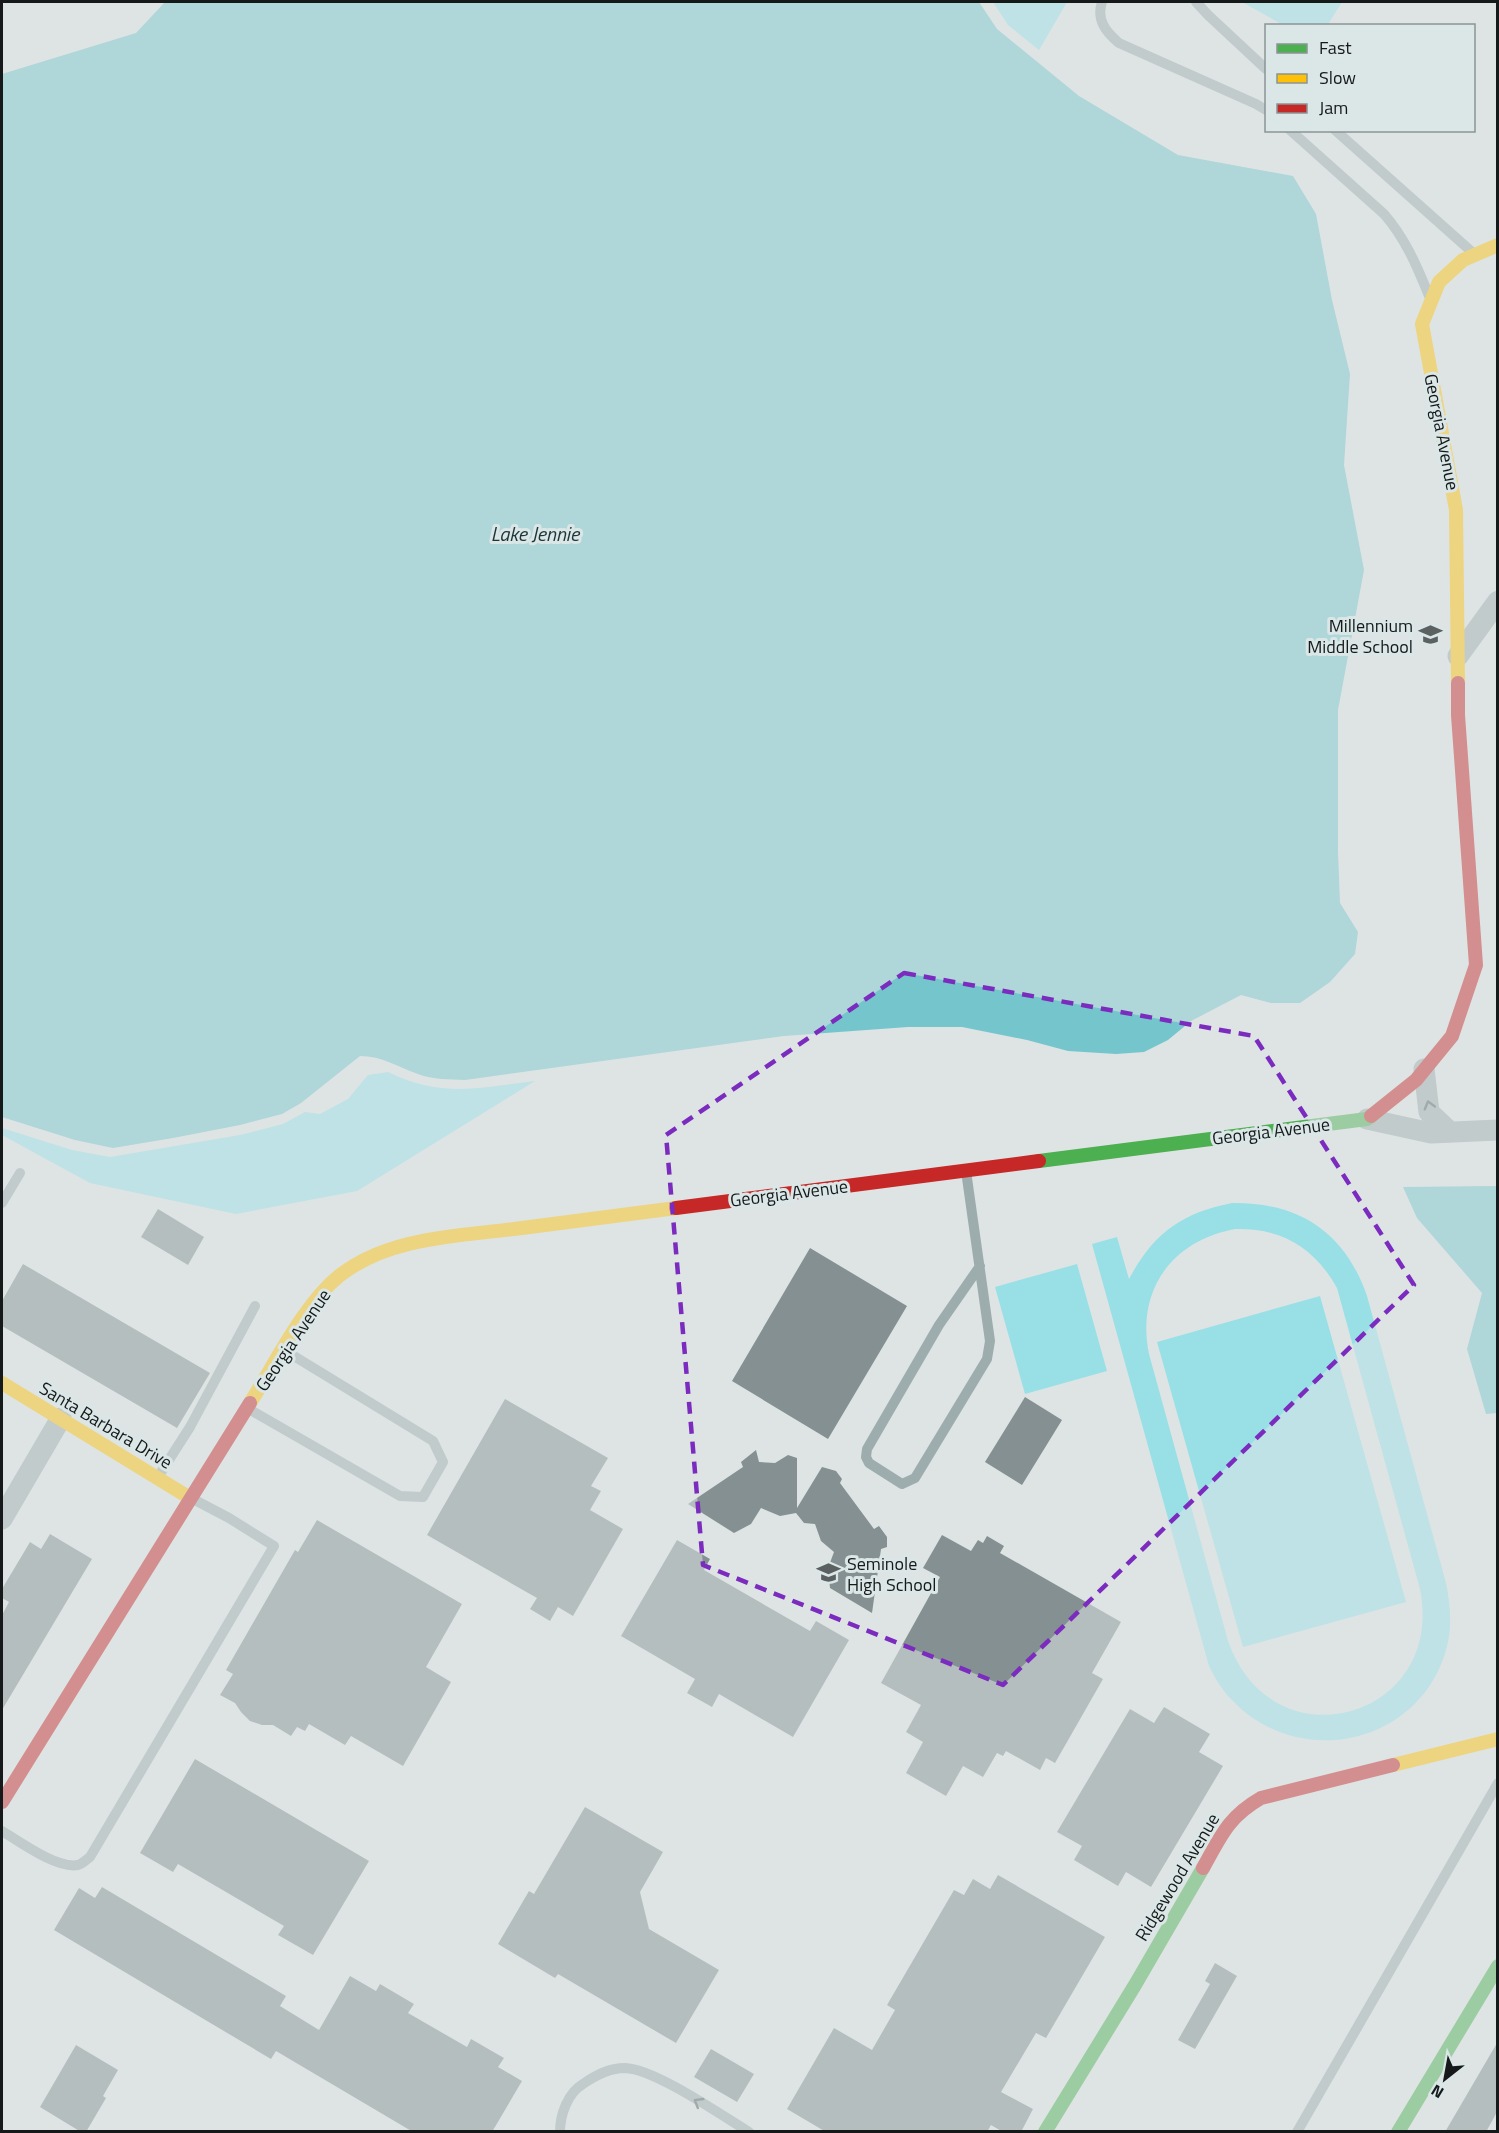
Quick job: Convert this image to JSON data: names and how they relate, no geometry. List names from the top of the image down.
{
  "streets": {
    "street": ["Georgia Avenue", "Santa Barbara Drive", "Ridgewood Avenue"]
  },
  "crossings": [
    ["Georgia Avenue", "Santa Barbara Drive"]
  ],
  "water": ["Lake Jennie"],
  "places": {
    "school or university": ["Millennium Middle School", "Seminole High School"]
  },
  "legend": ["Fast", "Slow", "Jam"],
  "north": "bottom left"
}
